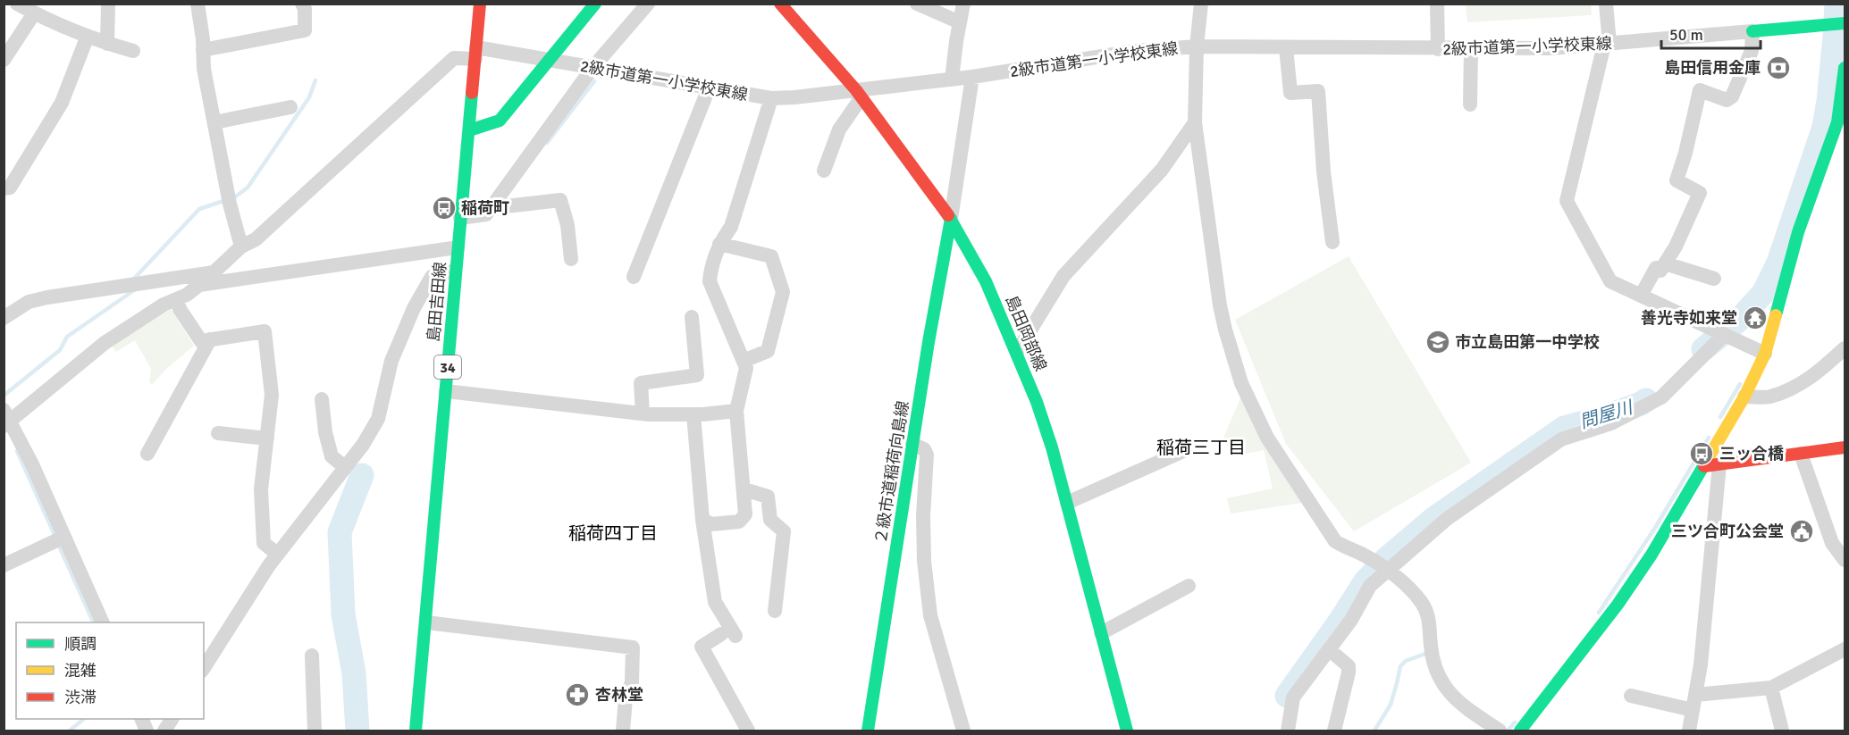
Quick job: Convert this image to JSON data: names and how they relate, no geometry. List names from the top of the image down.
{
  "streets": {
    "street": [
      "2級市道第一小学校東線",
      "島田吉田線",
      "島田岡部線",
      "34",
      "２級市道稲荷向島線"
    ]
  },
  "crossings": [
    ["2級市道第一小学校東線", "島田吉田線"],
    ["2級市道第一小学校東線", "島田岡部線"],
    ["島田岡部線", "２級市道稲荷向島線"]
  ],
  "districts": ["稲荷三丁目", "稲荷四丁目"],
  "water": ["問屋川"],
  "places": {
    "bank": ["島田信用金庫"],
    "bus stop": ["稲荷町", "三ッ合橋"],
    "temple": ["善光寺如来堂"],
    "school or university": ["市立島田第一中学校"],
    "public building": ["三ツ合町公会堂"],
    "pharmacy": ["杏林堂"]
  },
  "legend": ["順調", "混雑", "渋滞"],
  "scale_bar": "50 m"
}
